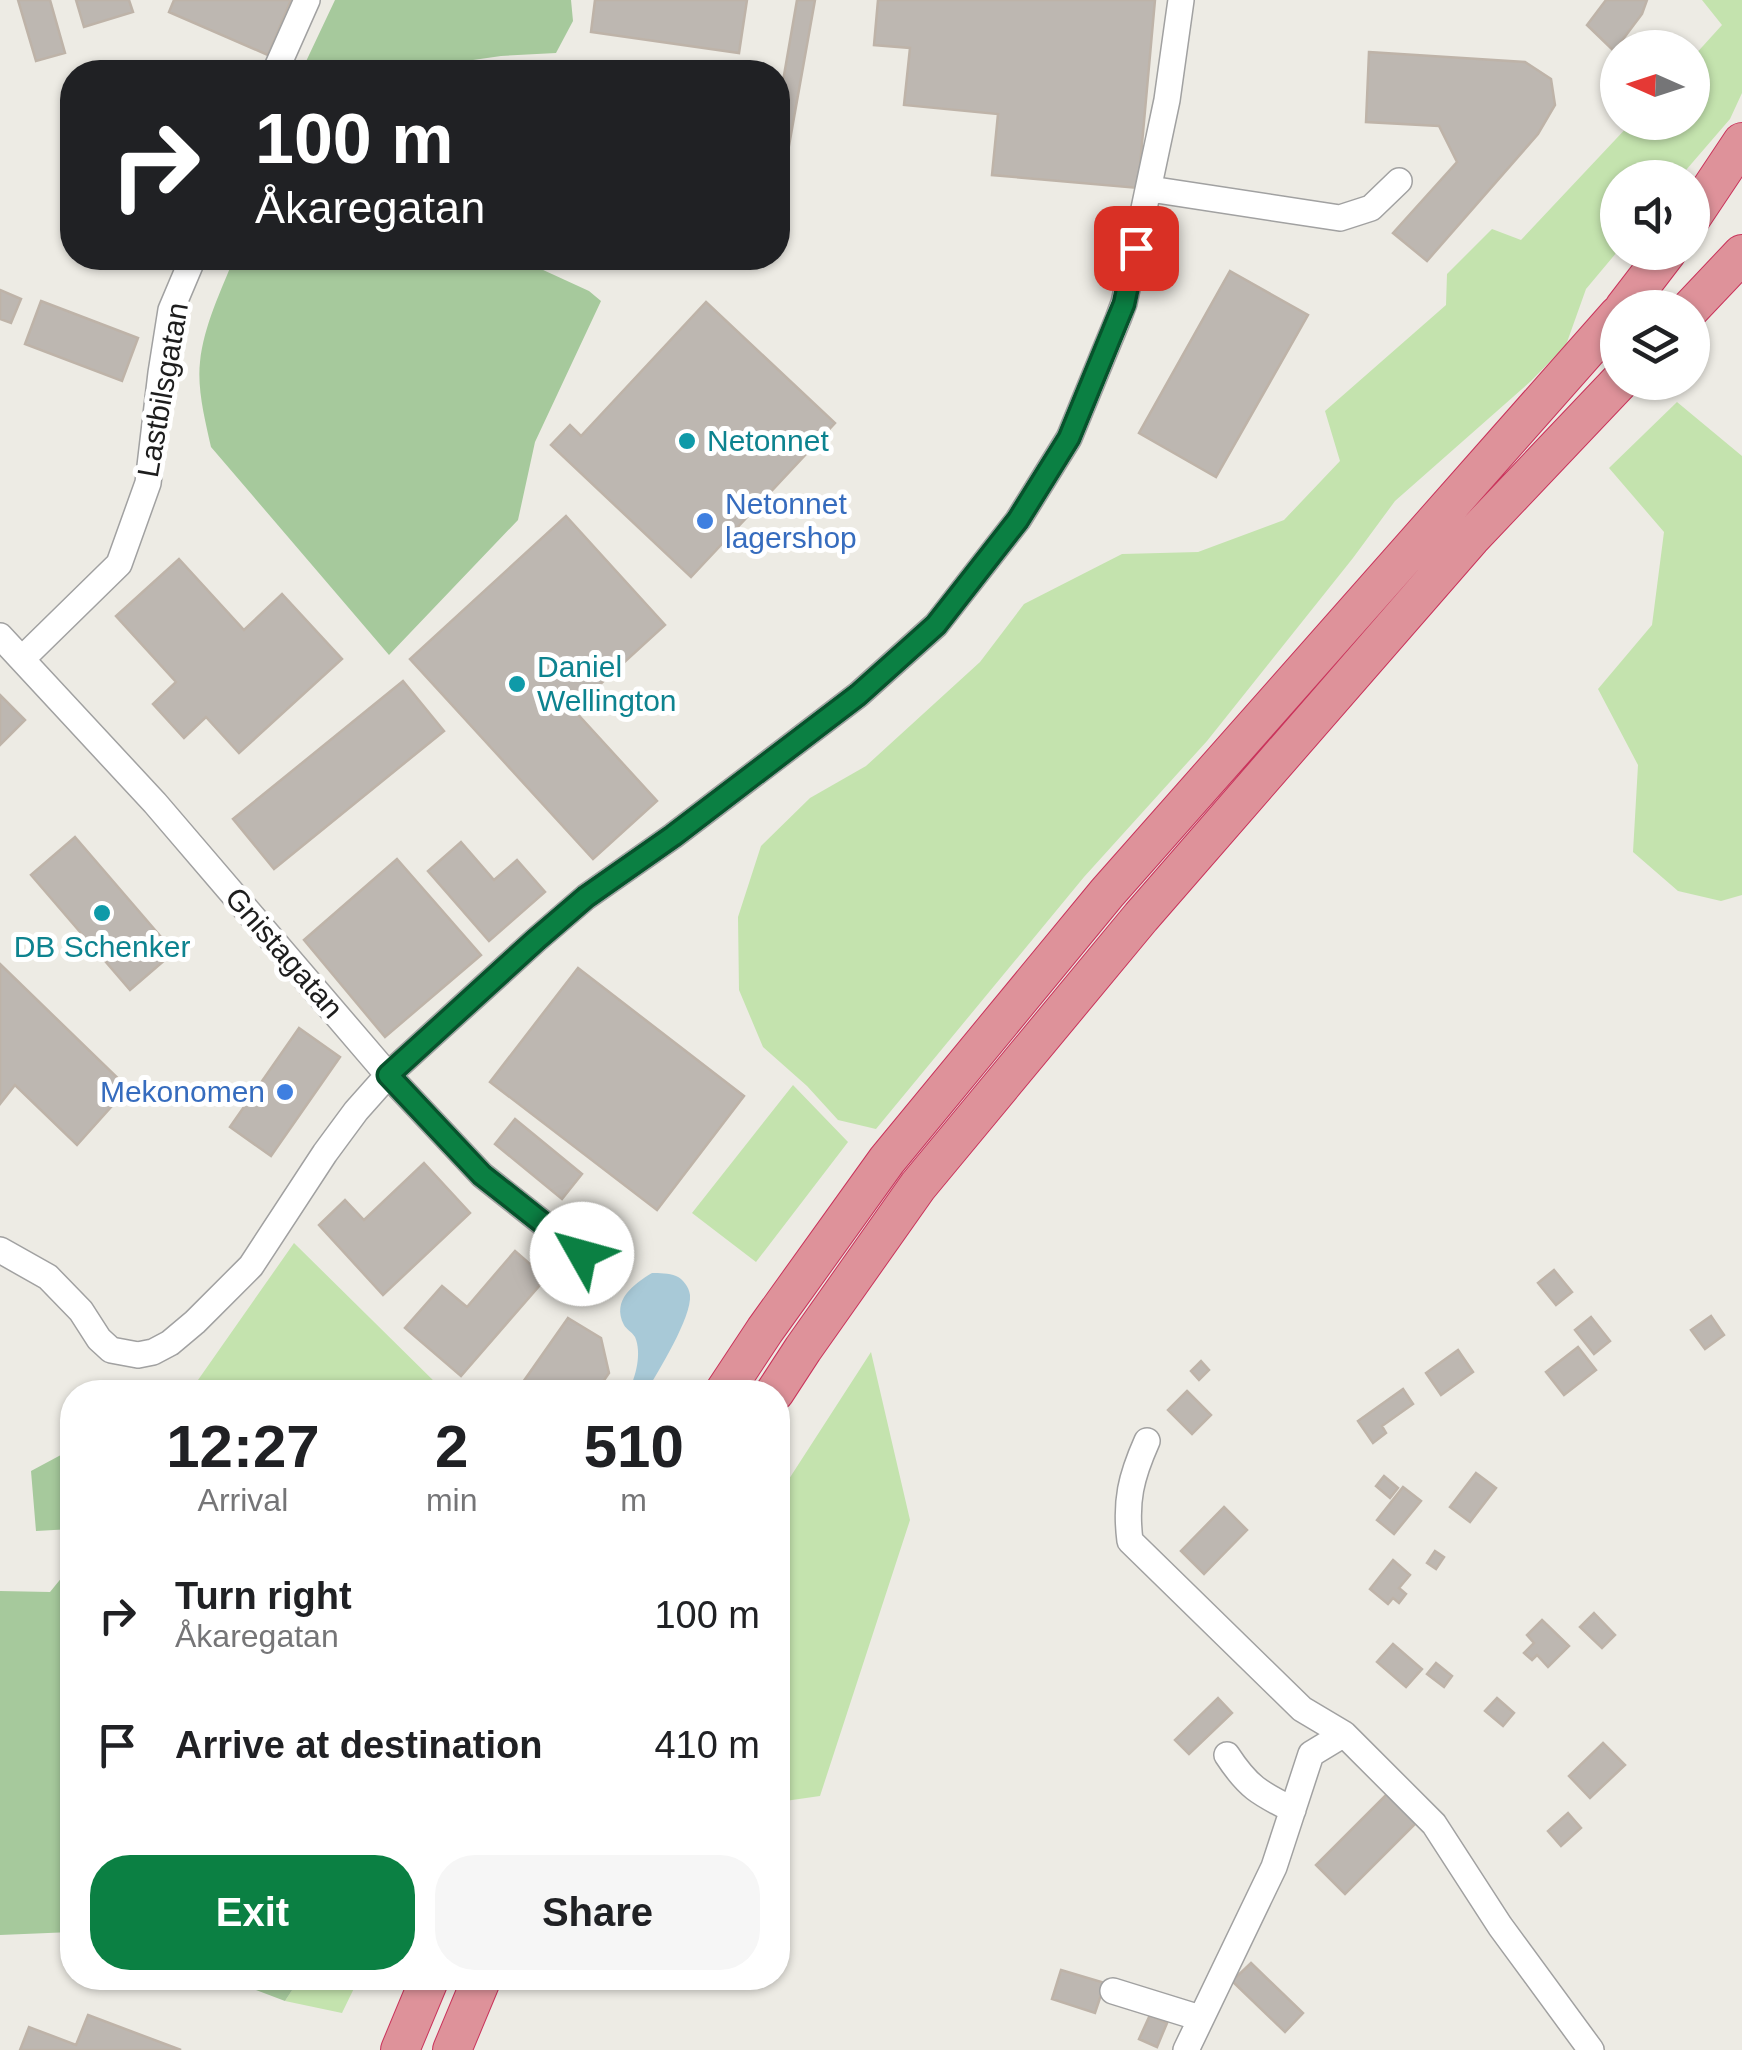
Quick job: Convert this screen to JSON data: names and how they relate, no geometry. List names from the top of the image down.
{
  "streets": {
    "street": ["Lastbilsgatan", "Gnistagatan"]
  },
  "crossings": [
    ["Lastbilsgatan", "Gnistagatan"]
  ],
  "places": [
    "Netonnet",
    "Netonnet lagershop",
    "Daniel Wellington",
    "DB Schenker",
    "Mekonomen"
  ],
  "north": "left",
  "page": {
    "turn": ["100 m", "Åkaregatan"],
    "eta": [
      "12:27",
      "Arrival",
      "2",
      "min",
      "510",
      "m"
    ],
    "list": [
      {
        "name": "Turn right",
        "note": "Åkaregatan",
        "value": "100 m"
      },
      {
        "name": "Arrive at destination",
        "value": "410 m"
      }
    ],
    "buttons": ["Exit", "Share"]
  }
}
